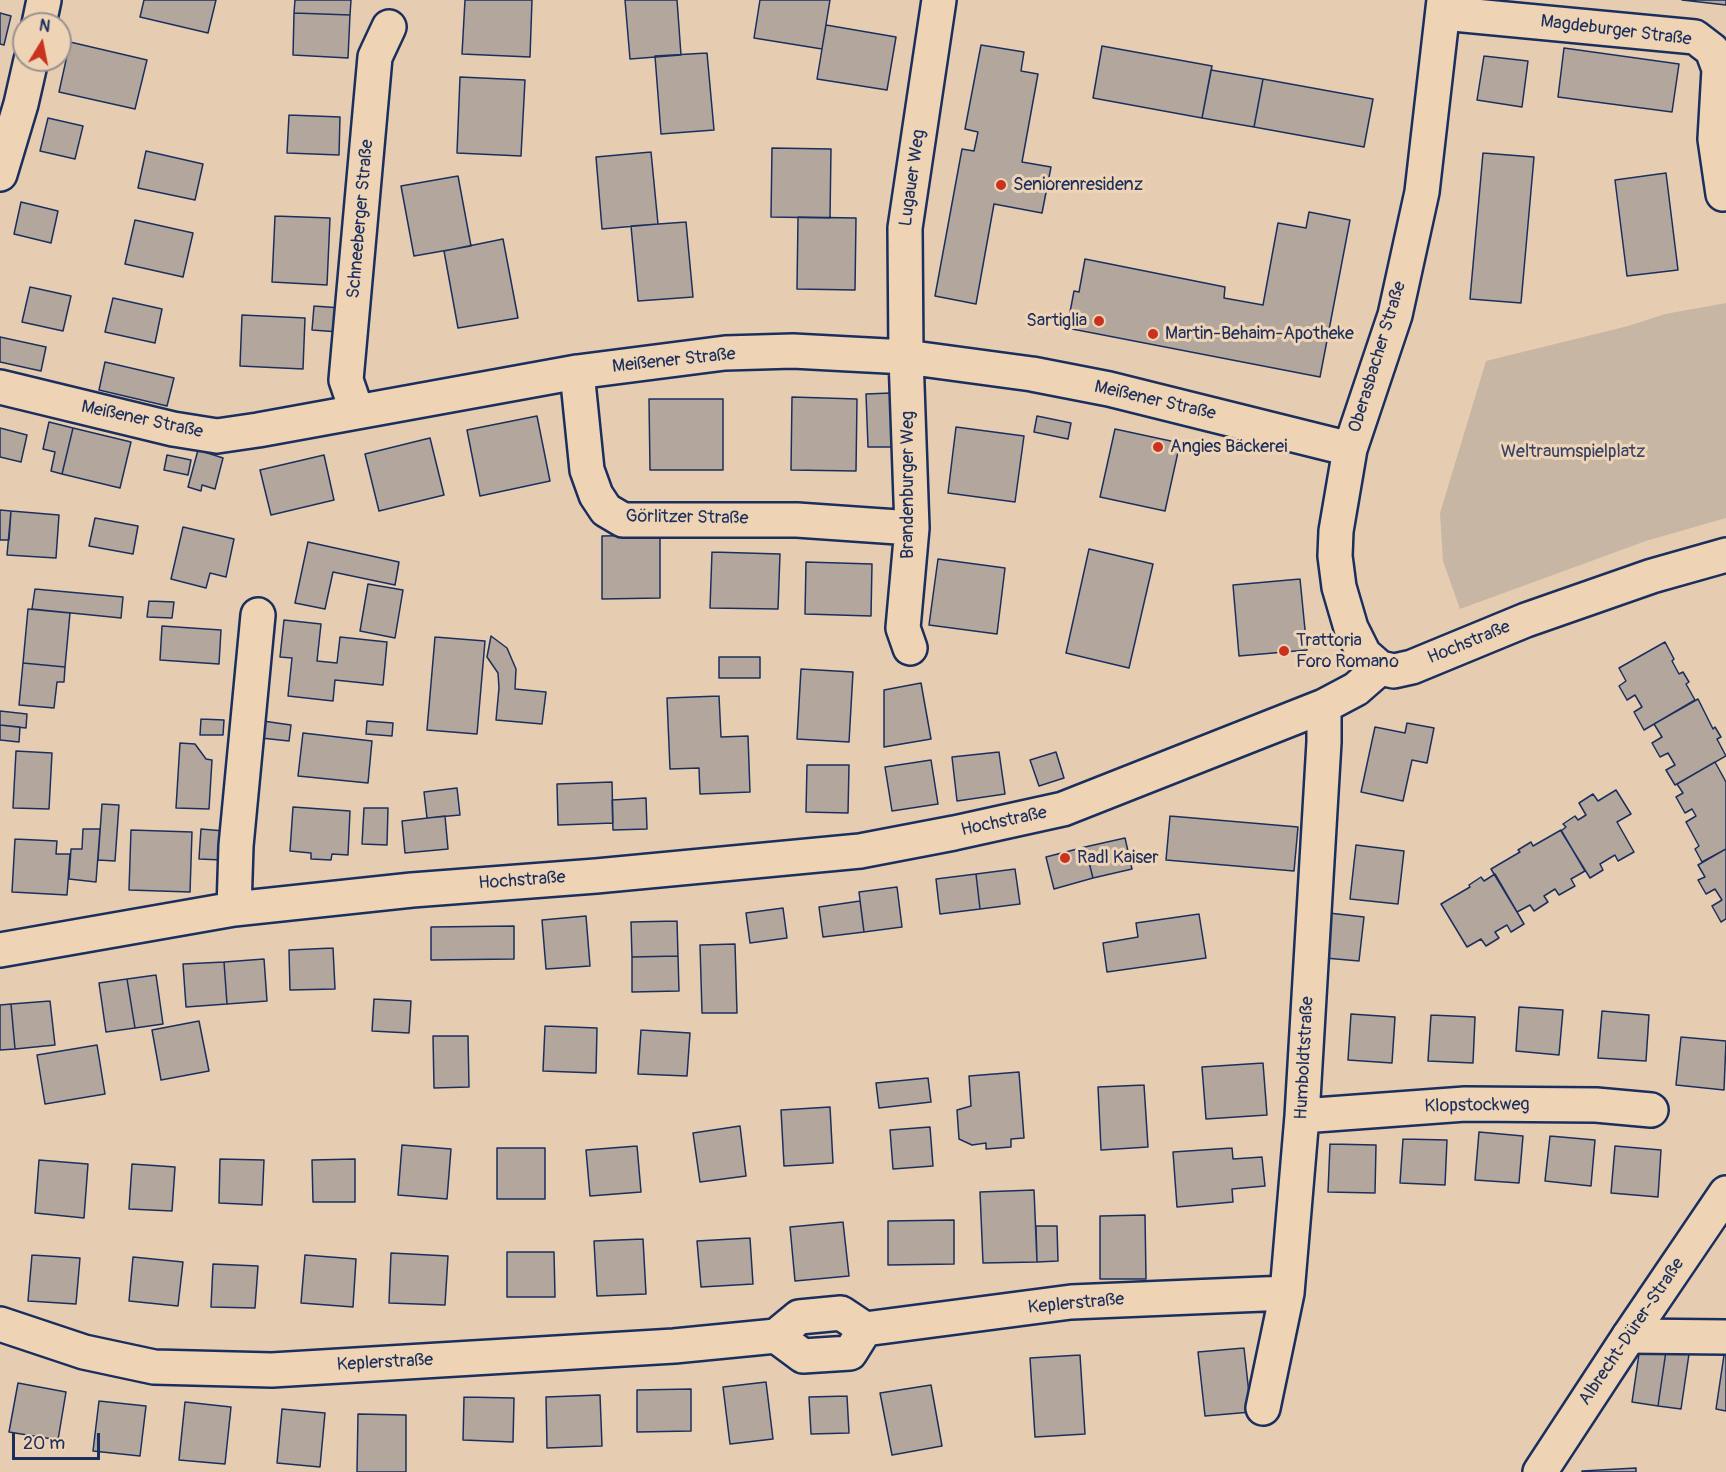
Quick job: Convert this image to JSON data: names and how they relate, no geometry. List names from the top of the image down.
{
  "streets": {
    "street": [
      "Magdeburger Straße",
      "Lugauer Weg",
      "Schneeberger Straße",
      "Oberasbacher Straße",
      "Meißener Straße",
      "Brandenburger Weg",
      "Görlitzer Straße",
      "Hochstraße",
      "Humboldtstraße",
      "Klopstockweg",
      "Keplerstraße",
      "Albrecht-Dürer-Straße"
    ]
  },
  "crossings": [
    ["Magdeburger Straße", "Oberasbacher Straße"],
    ["Lugauer Weg", "Meißener Straße"],
    ["Lugauer Weg", "Brandenburger Weg"],
    ["Schneeberger Straße", "Meißener Straße"],
    ["Oberasbacher Straße", "Meißener Straße"],
    ["Oberasbacher Straße", "Hochstraße"],
    ["Meißener Straße", "Brandenburger Weg"],
    ["Meißener Straße", "Görlitzer Straße"],
    ["Brandenburger Weg", "Görlitzer Straße"],
    ["Hochstraße", "Humboldtstraße"],
    ["Humboldtstraße", "Klopstockweg"],
    ["Humboldtstraße", "Keplerstraße"]
  ],
  "parks": ["Weltraumspielplatz"],
  "places": [
    "Seniorenresidenz",
    "Sartiglia",
    "Martin-Behaim-Apotheke",
    "Angies Bäckerei",
    "Trattoria Foro Romano",
    "Radl Kaiser"
  ],
  "scale_bar": "20 m",
  "north": "top"
}
